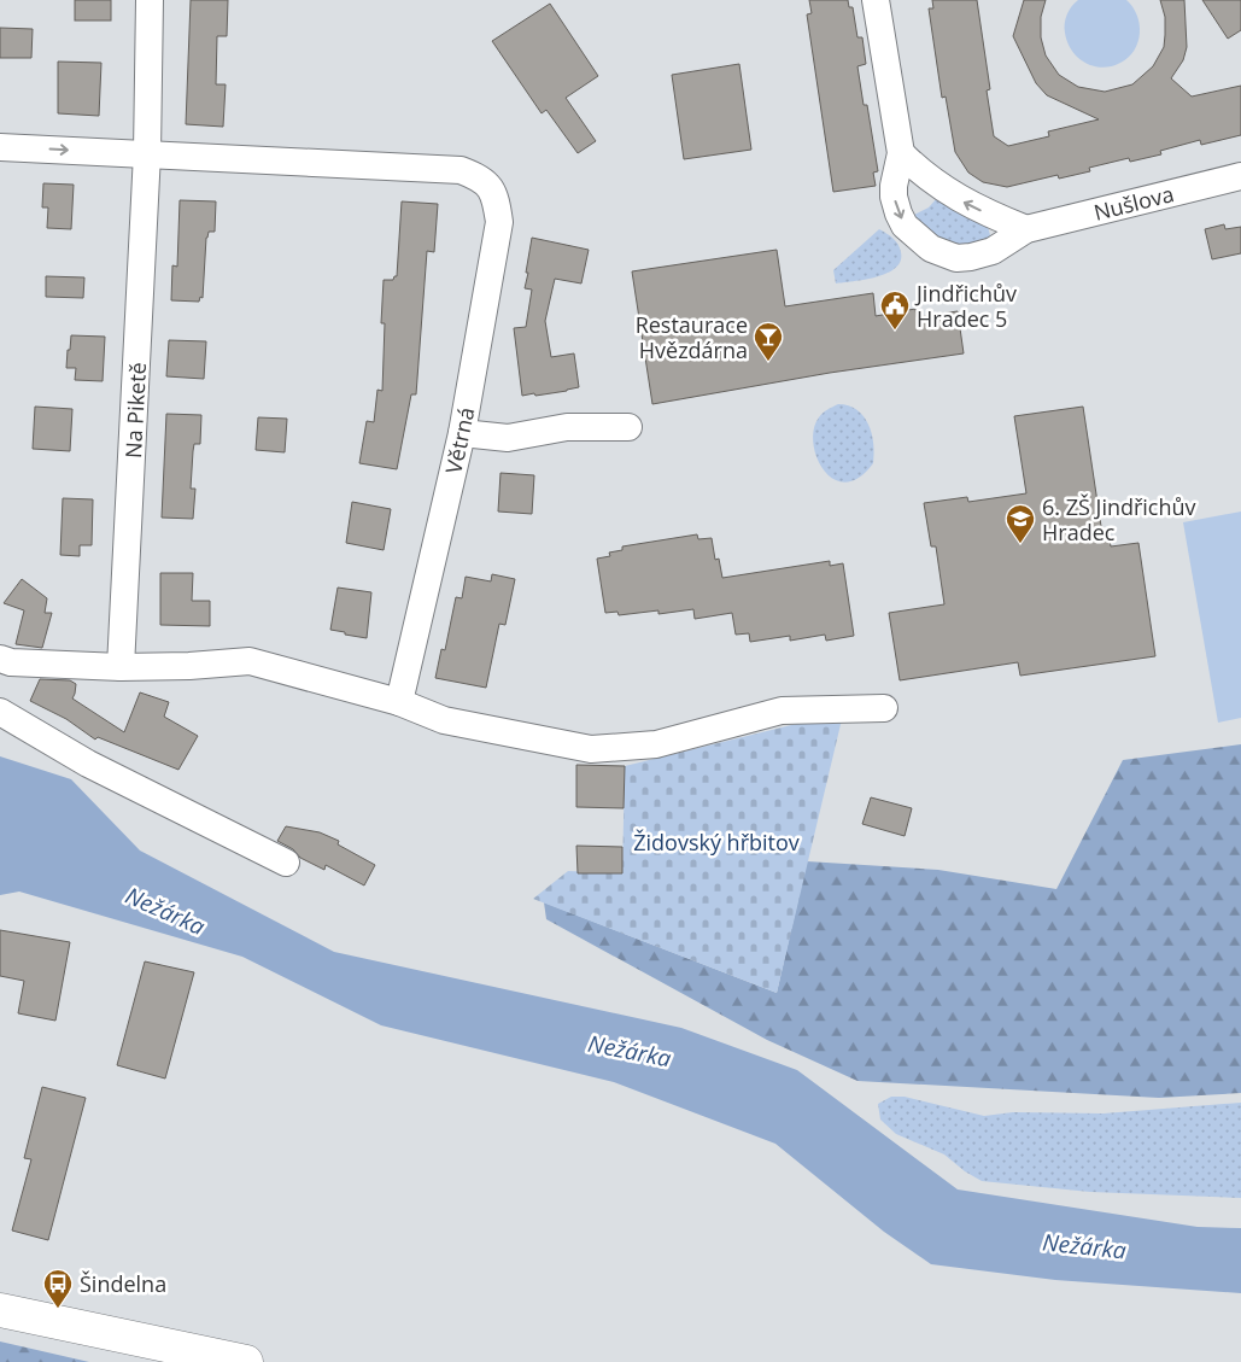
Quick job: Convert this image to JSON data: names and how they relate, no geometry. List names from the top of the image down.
{
  "streets": {
    "street": ["Nušlova", "Na Piketě", "Větrná"]
  },
  "crossings": [
    ["Na Piketě", "Větrná"]
  ],
  "water": ["Nežárka"],
  "parks": ["Židovský hřbitov"],
  "places": {
    "public building": ["Jindřichův Hradec 5"],
    "bar": ["Restaurace Hvězdárna"],
    "school or university": ["6. ZŠ Jindřichův Hradec"],
    "bus stop": ["Šindelna"]
  }
}
